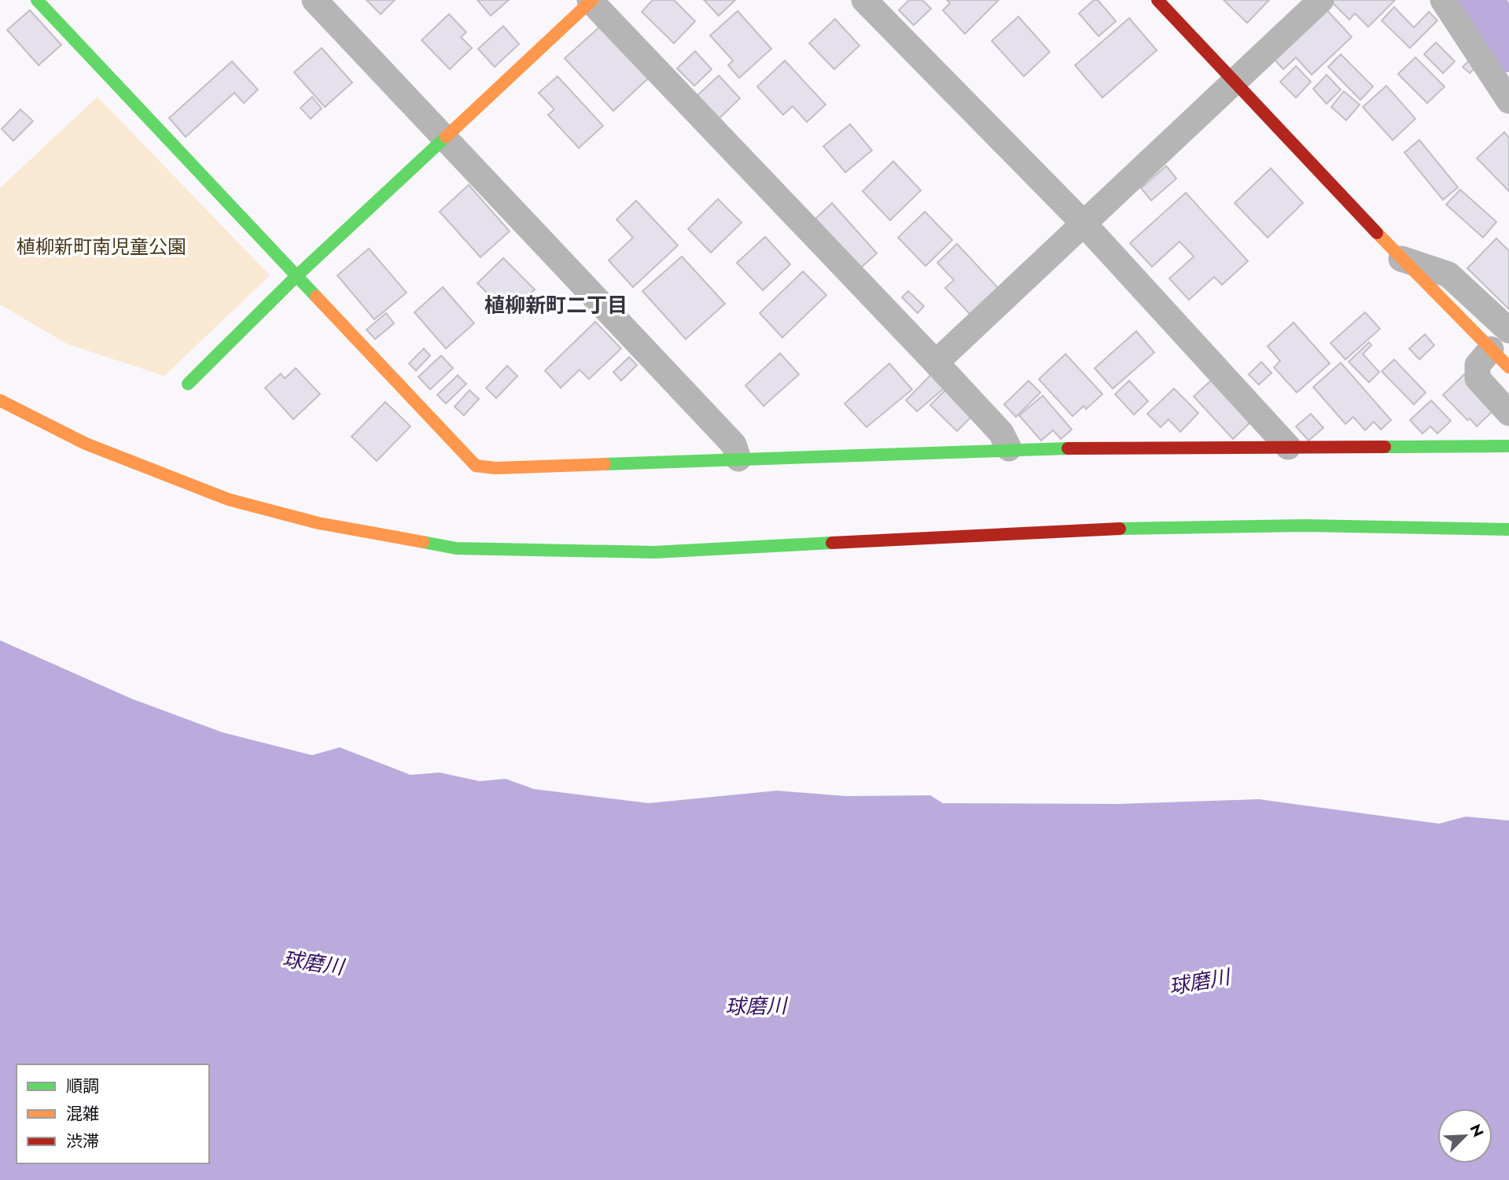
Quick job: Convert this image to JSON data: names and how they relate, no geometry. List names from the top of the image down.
{
  "districts": ["植柳新町二丁目"],
  "water": ["球磨川"],
  "parks": ["植柳新町南児童公園"],
  "legend": ["順調", "混雑", "渋滞"],
  "north": "top right"
}
